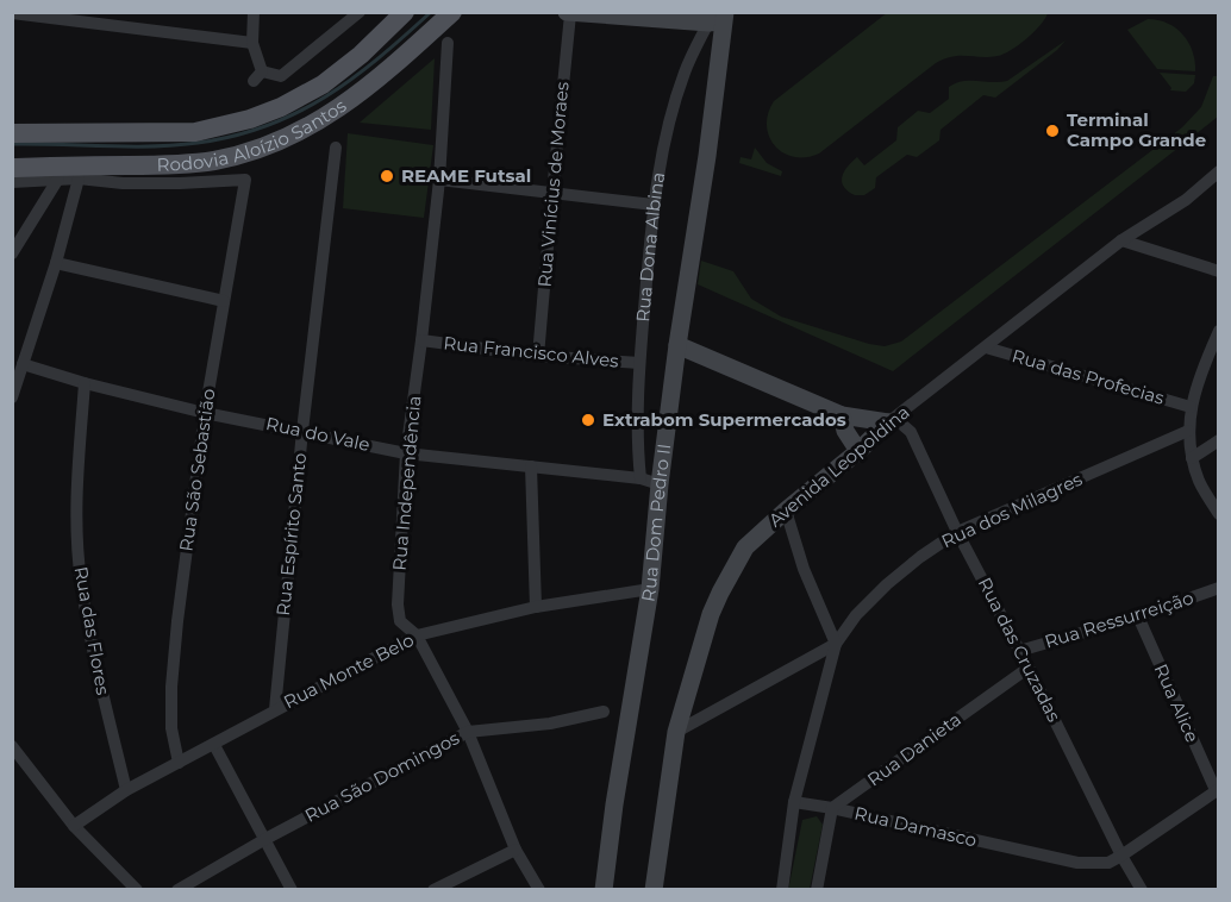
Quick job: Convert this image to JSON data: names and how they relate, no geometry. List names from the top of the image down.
{
  "streets": {
    "main road": ["Rodovia Aloízio Santos"],
    "street": [
      "Rua Vinícius de Moraes",
      "Rua Dona Albina",
      "Rua Francisco Alves",
      "Rua das Profecias",
      "Rua do Vale",
      "Avenida Leopoldina",
      "Rua São Sebastião",
      "Rua Independência",
      "Rua dos Milagres",
      "Rua Dom Pedro II",
      "Rua Espírito Santo",
      "Rua Ressurreição",
      "Rua das Flores",
      "Rua das Cruzadas",
      "Rua Monte Belo",
      "Rua Alice",
      "Rua Danieta",
      "Rua São Domingos",
      "Rua Damasco"
    ]
  },
  "crossings": [
    ["Rua Vinícius de Moraes", "Rua Francisco Alves"],
    ["Rua Dona Albina", "Rua Francisco Alves"],
    ["Rua Dona Albina", "Rua do Vale"],
    ["Rua Dona Albina", "Rua Dom Pedro II"],
    ["Rua Francisco Alves", "Rua Independência"],
    ["Rua das Profecias", "Avenida Leopoldina"],
    ["Rua do Vale", "Rua São Sebastião"],
    ["Rua do Vale", "Rua Independência"],
    ["Rua do Vale", "Rua Dom Pedro II"],
    ["Rua do Vale", "Rua Espírito Santo"],
    ["Rua do Vale", "Rua das Flores"],
    ["Avenida Leopoldina", "Rua dos Milagres"],
    ["Avenida Leopoldina", "Rua das Cruzadas"],
    ["Rua São Sebastião", "Rua Monte Belo"],
    ["Rua Independência", "Rua Monte Belo"],
    ["Rua Independência", "Rua São Domingos"],
    ["Rua dos Milagres", "Rua das Cruzadas"],
    ["Rua Dom Pedro II", "Rua Monte Belo"],
    ["Rua Espírito Santo", "Rua Monte Belo"],
    ["Rua Ressurreição", "Rua das Cruzadas"],
    ["Rua Ressurreição", "Rua Alice"],
    ["Rua das Flores", "Rua Monte Belo"],
    ["Rua das Cruzadas", "Rua Danieta"],
    ["Rua das Cruzadas", "Rua Damasco"],
    ["Rua Danieta", "Rua Damasco"]
  ],
  "places": ["Terminal Campo Grande", "REAME Futsal", "Extrabom Supermercados"]
}
